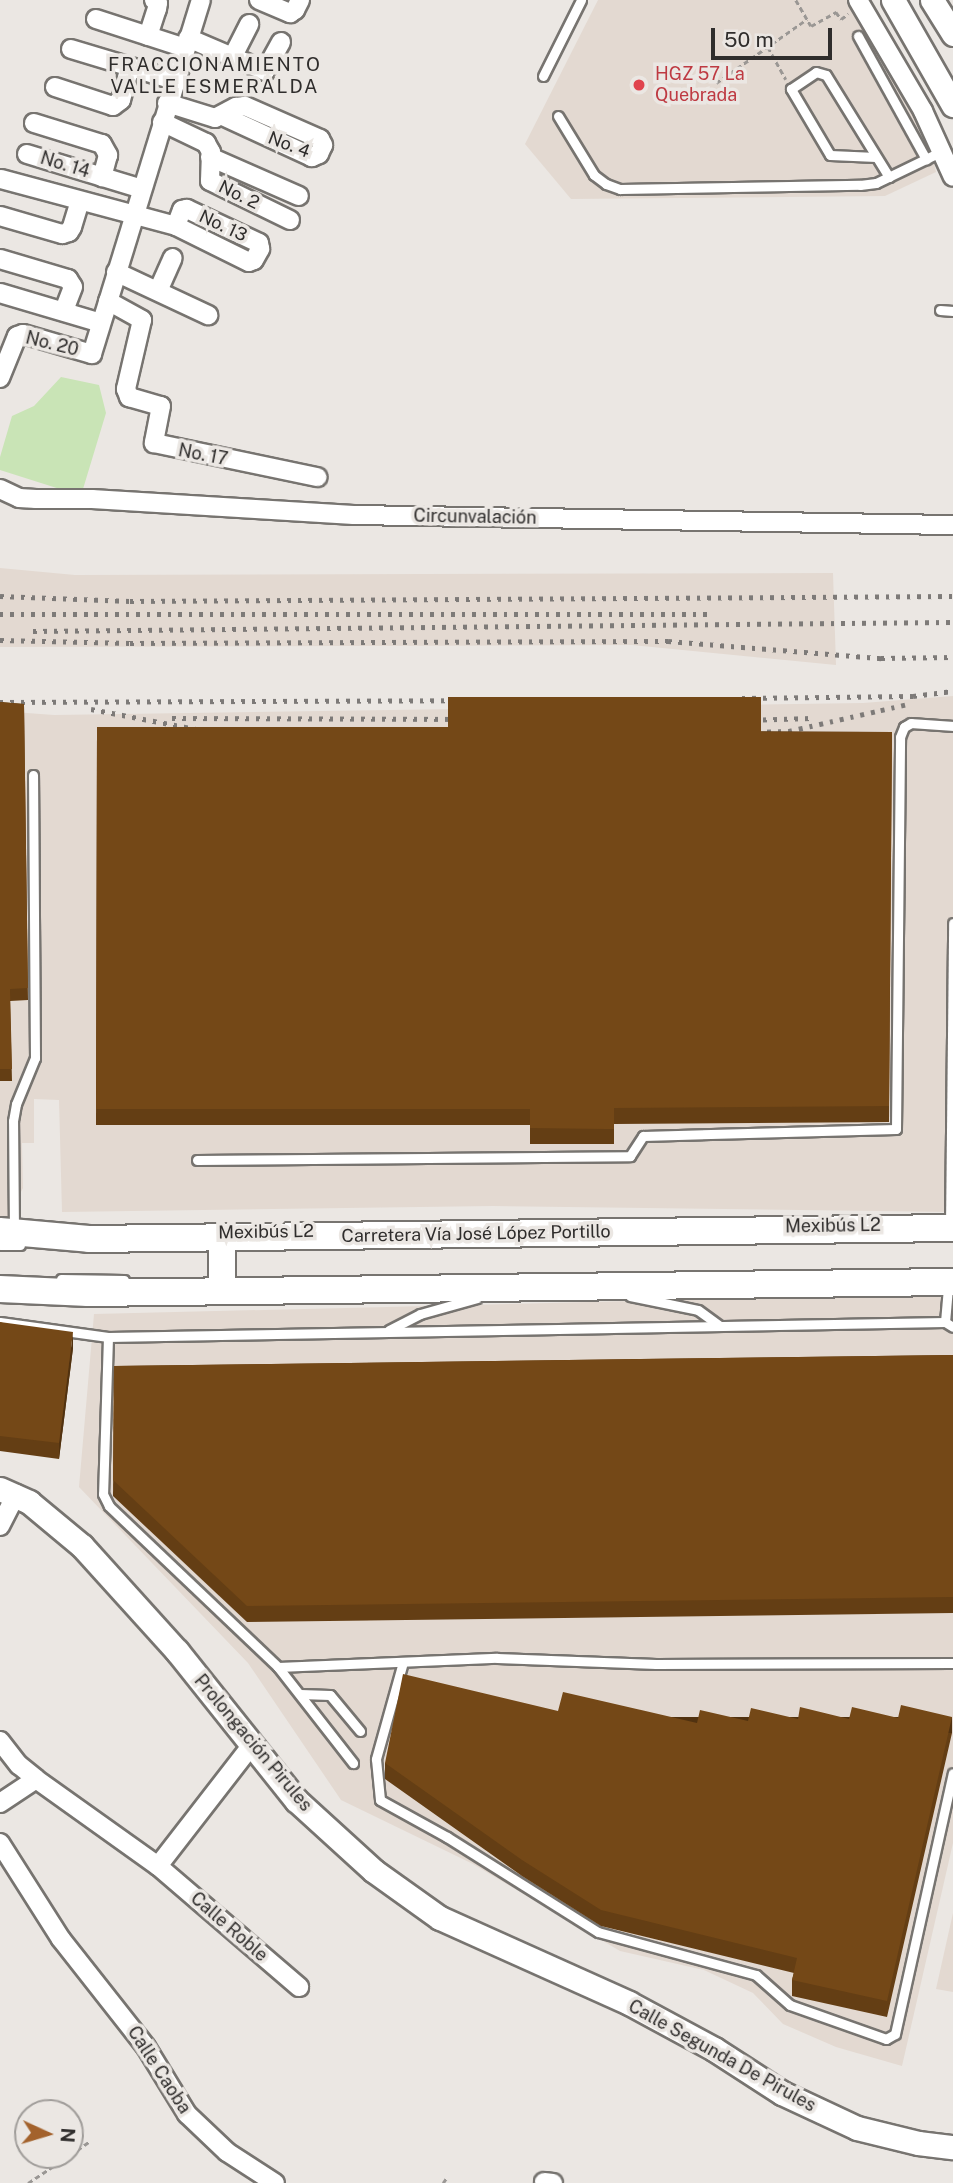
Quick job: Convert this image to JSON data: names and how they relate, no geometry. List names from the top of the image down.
{
  "streets": {
    "main road": ["Carretera Vía José López Portillo", "Prolongación Pirules", "Calle Segunda De Pirules"],
    "street": [
      "No. 4",
      "No. 14",
      "No. 2",
      "No. 13",
      "No. 20",
      "No. 17",
      "Circunvalación",
      "Calle Roble",
      "Calle Caoba"
    ],
    "lane": ["Mexibús L2"]
  },
  "crossings": [
    ["Mexibús L2", "Carretera Vía José López Portillo"],
    ["Prolongación Pirules", "Calle Segunda De Pirules"]
  ],
  "districts": ["FRACCIONAMIENTO VALLE ESMERALDA"],
  "places": ["HGZ 57 La Quebrada"],
  "scale_bar": "50 m",
  "north": "right"
}
